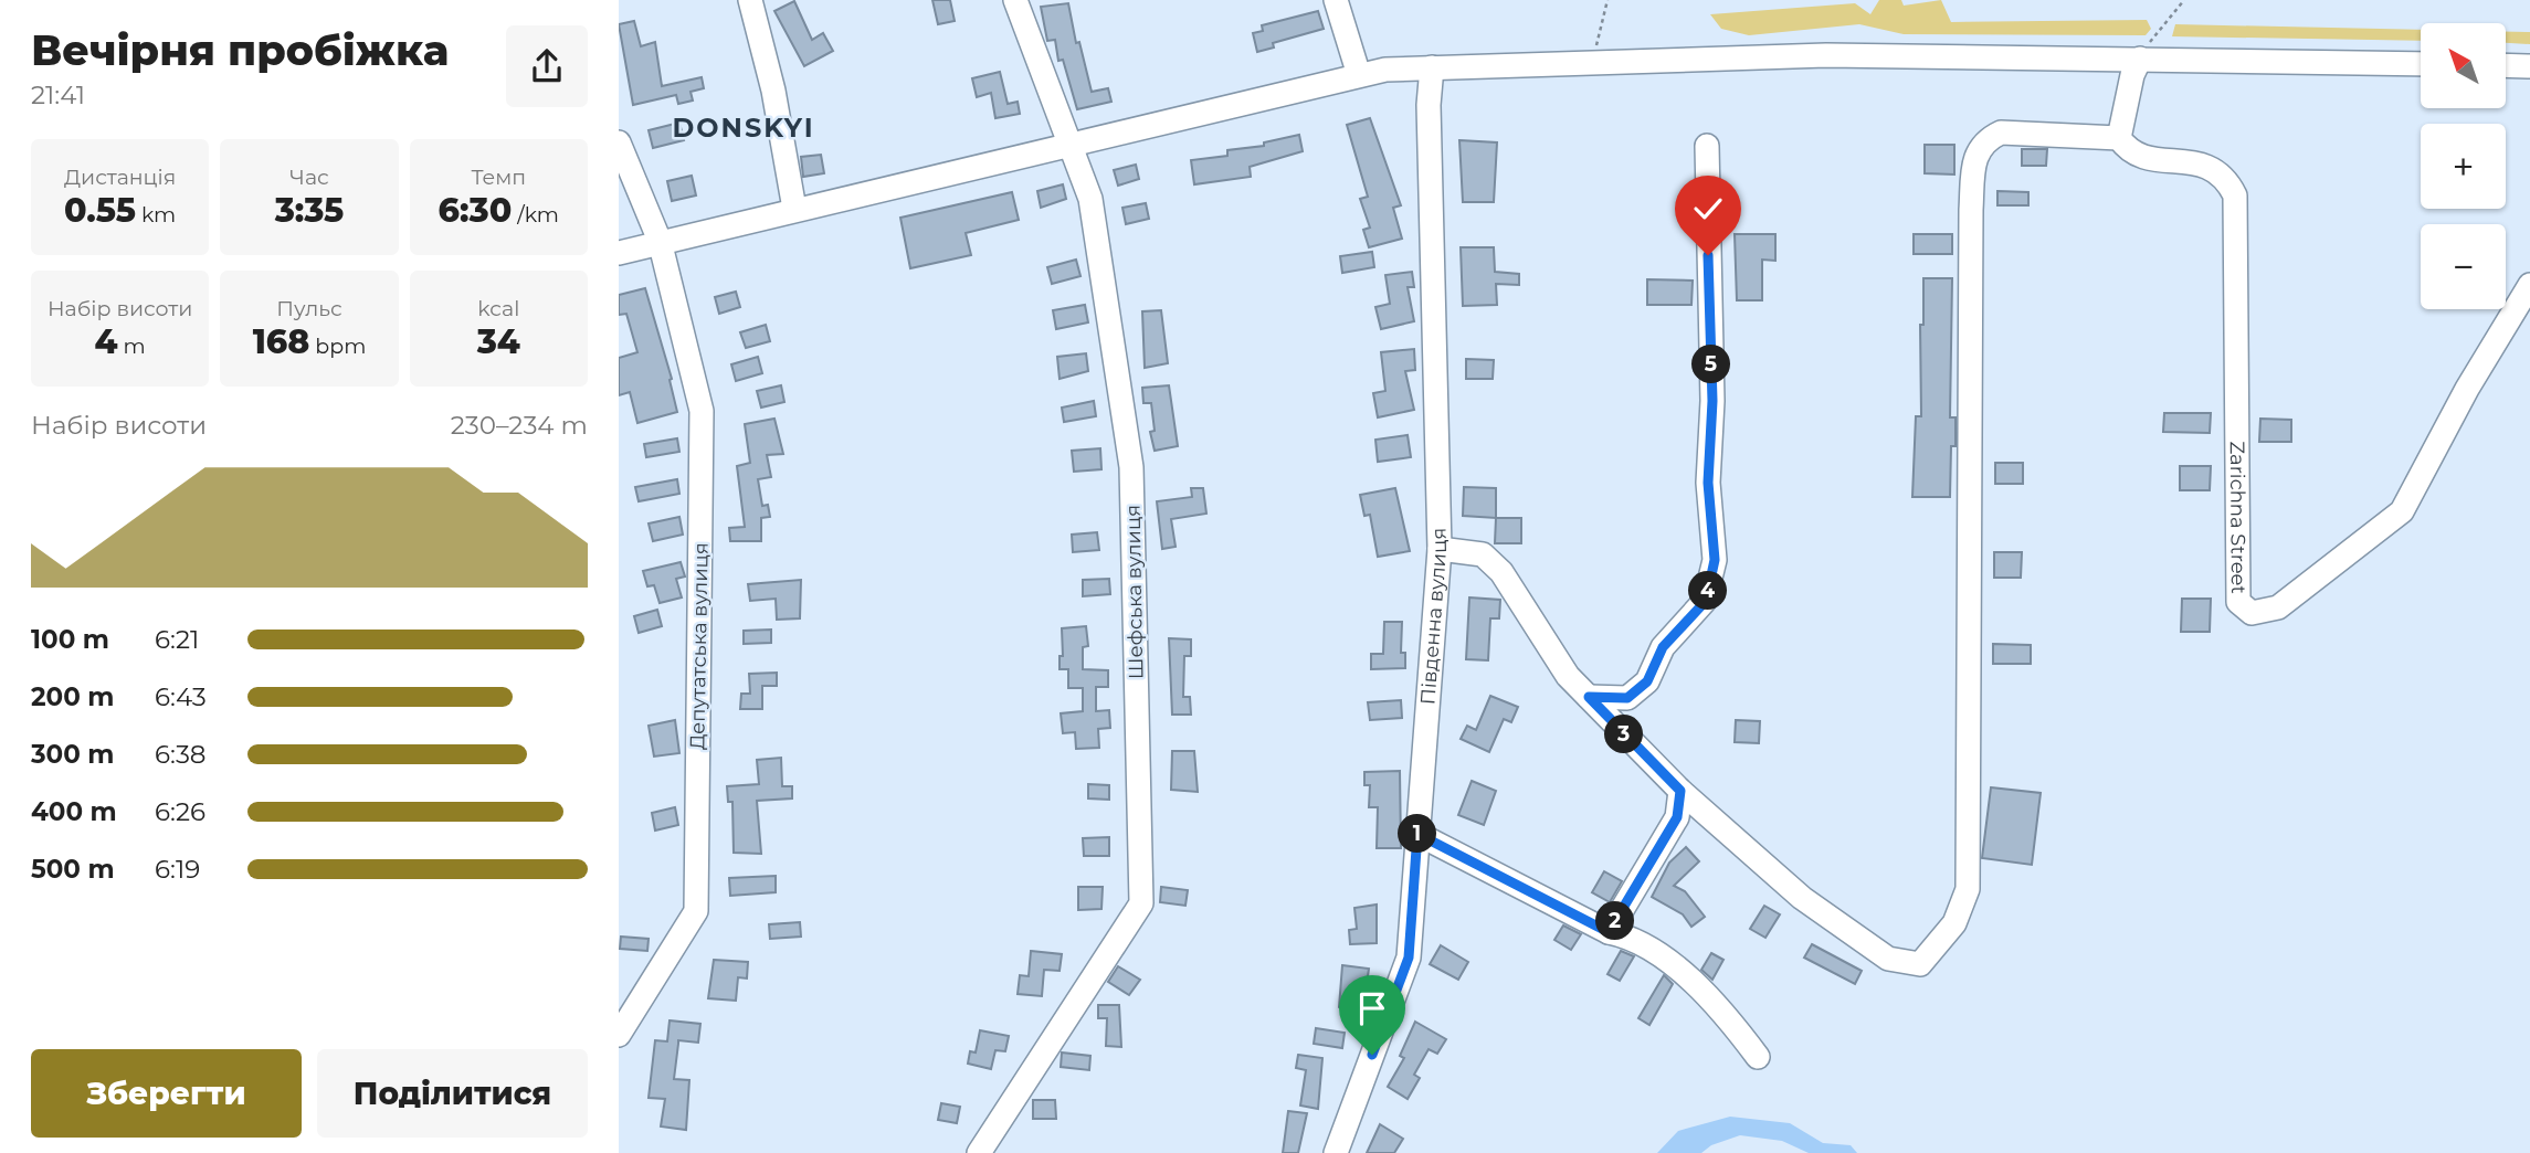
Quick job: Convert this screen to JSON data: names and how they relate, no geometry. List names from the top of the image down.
{
  "streets": {
    "street": [
      "Zarichna Street",
      "Шефська вулиця",
      "Південна вулиця",
      "Депутатська вулиця"
    ]
  },
  "districts": ["DONSKYI"],
  "north": "top left",
  "page": {
    "heading": ["Вечірня пробіжка", "21:41"],
    "map_buttons": ["+", "−"],
    "stats": [
      ["Дистанція", "0.55 km"],
      ["Час", "3:35"],
      ["Темп", "6:30 /km"],
      ["Набір висоти", "4 m"],
      ["Пульс", "168 bpm"],
      ["kcal", "34"]
    ],
    "pins": [
      "5",
      "4",
      "3",
      "1",
      "2"
    ],
    "chart": ["Набір висоти", "230–234 m"],
    "list": [
      {
        "name": "100 m",
        "note": "6:21"
      },
      {
        "name": "200 m",
        "note": "6:43"
      },
      {
        "name": "300 m",
        "note": "6:38"
      },
      {
        "name": "400 m",
        "note": "6:26"
      },
      {
        "name": "500 m",
        "note": "6:19"
      }
    ],
    "buttons": ["Зберегти", "Поділитися"]
  }
}
